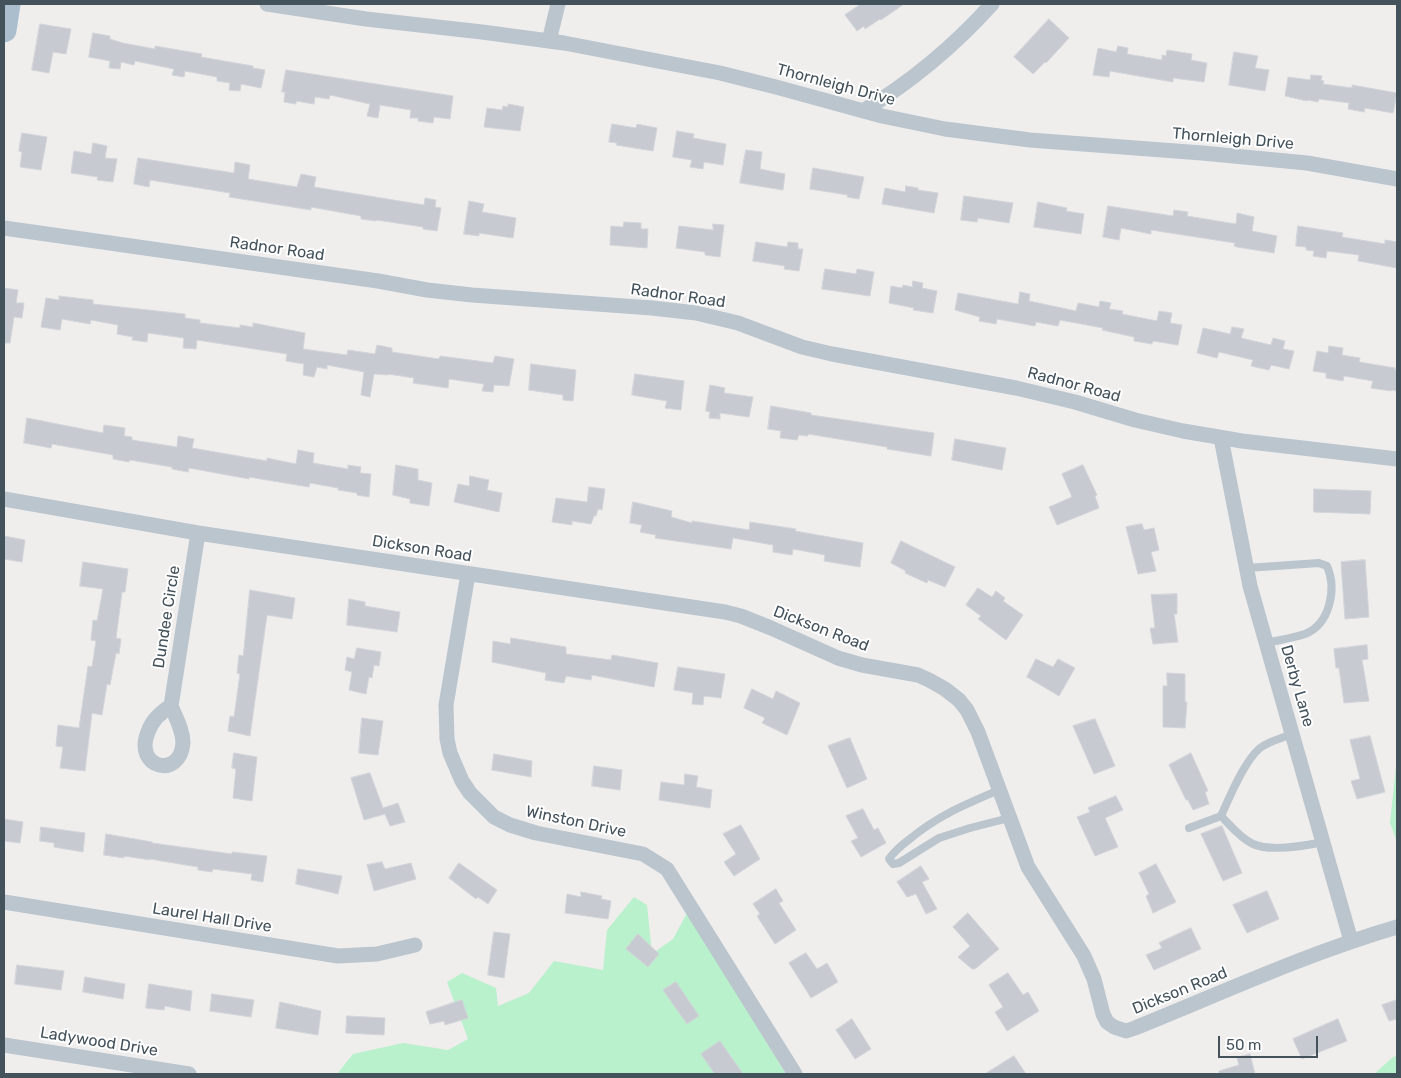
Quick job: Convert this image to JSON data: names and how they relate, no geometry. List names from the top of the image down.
{
  "streets": {
    "street": [
      "Thornleigh Drive",
      "Radnor Road",
      "Dickson Road",
      "Dundee Circle",
      "Derby Lane",
      "Winston Drive",
      "Laurel Hall Drive",
      "Ladywood Drive"
    ]
  },
  "crossings": [
    ["Radnor Road", "Derby Lane"],
    ["Dickson Road", "Dundee Circle"],
    ["Dickson Road", "Derby Lane"],
    ["Dickson Road", "Winston Drive"]
  ],
  "scale_bar": "50 m"
}
